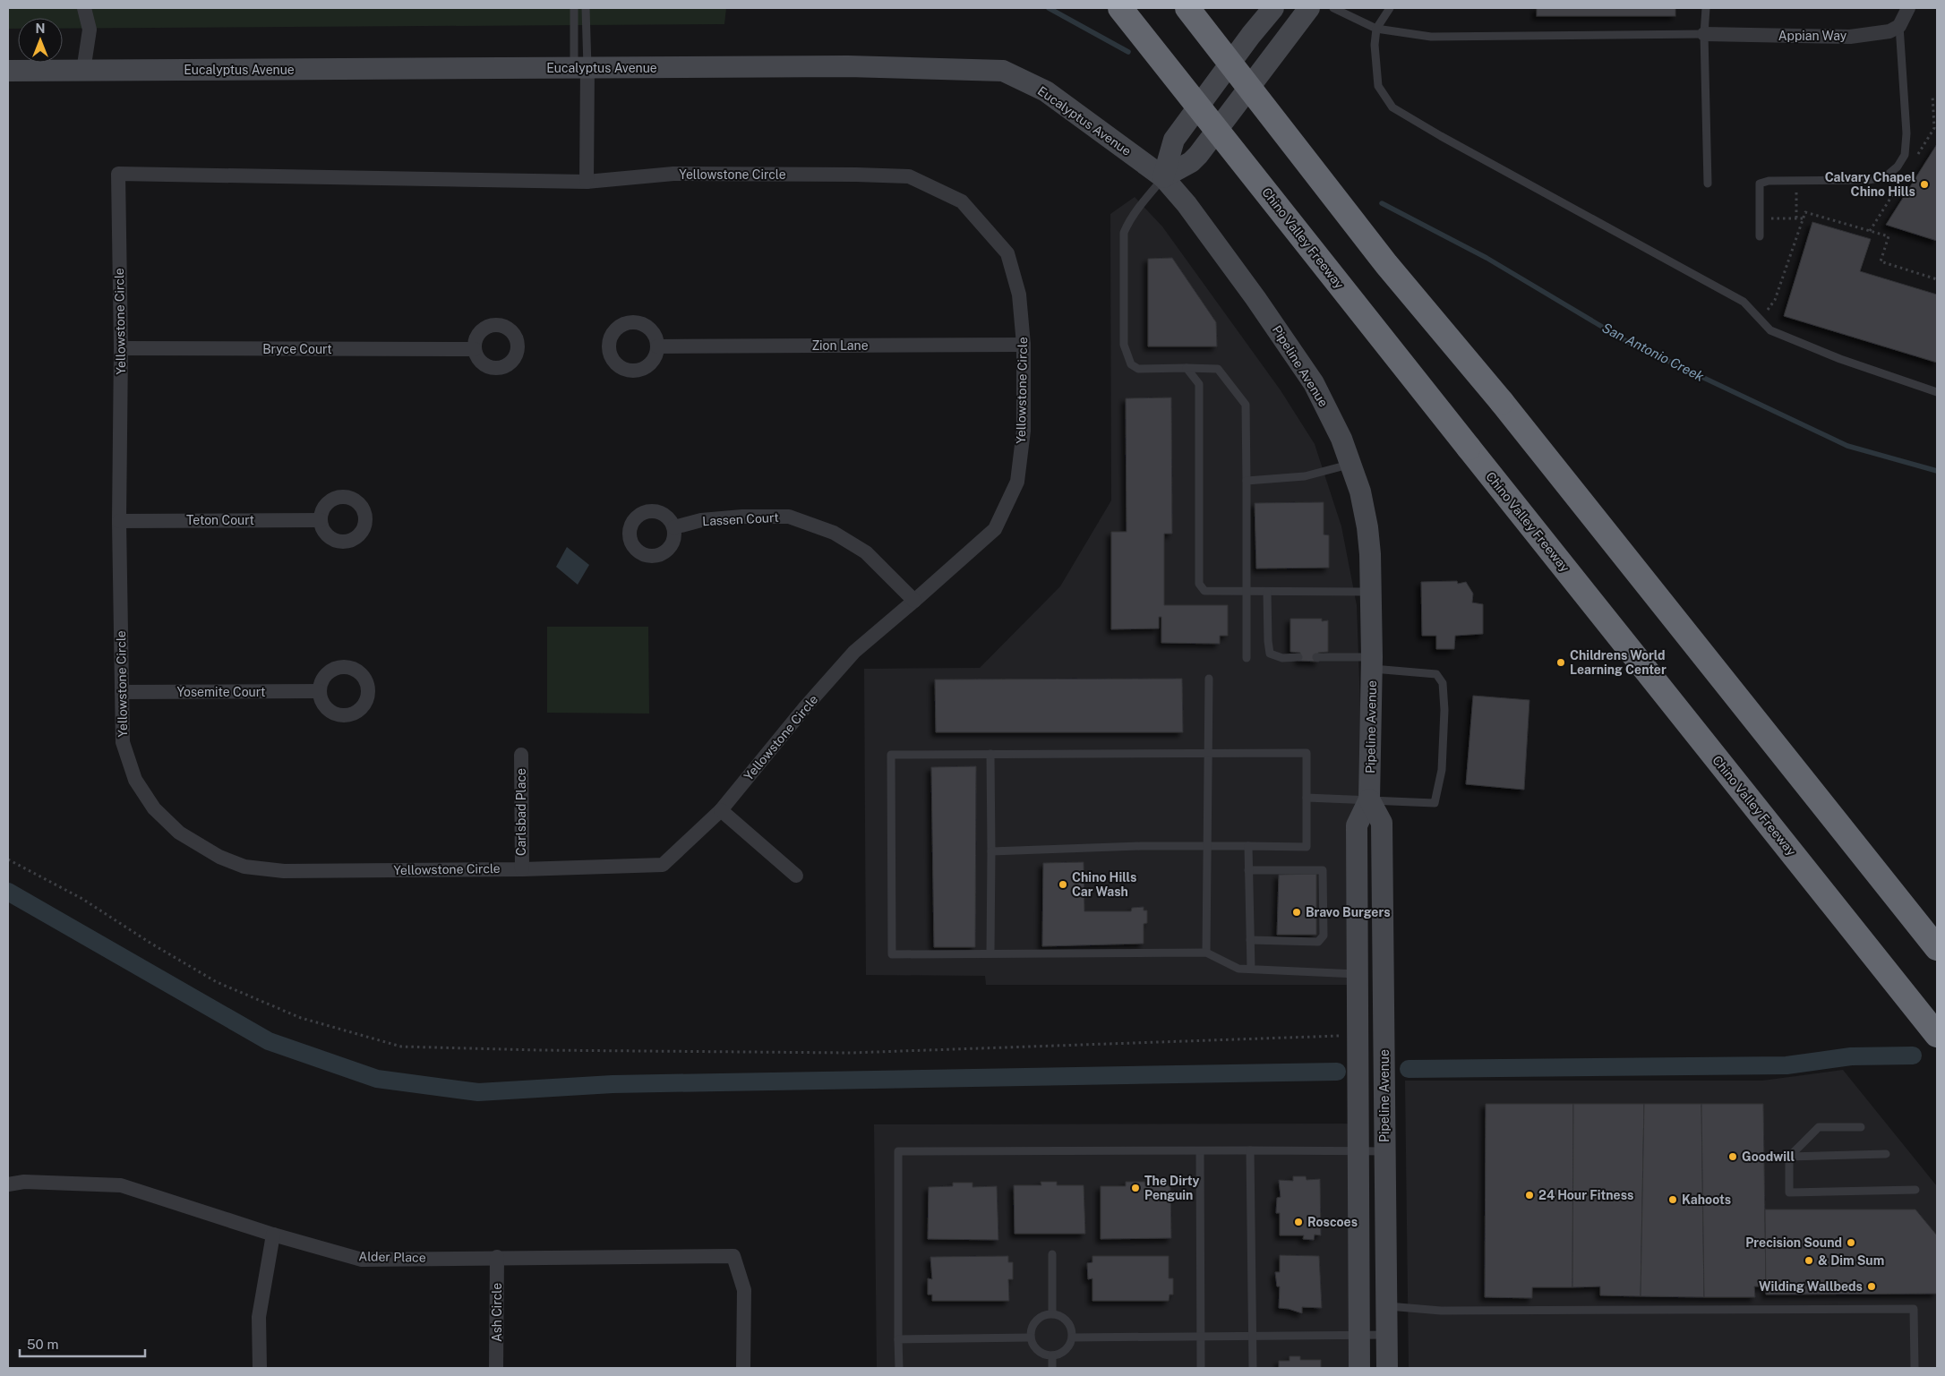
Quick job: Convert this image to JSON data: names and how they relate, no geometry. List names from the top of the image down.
{
  "streets": {
    "highway": ["Chino Valley Freeway"],
    "main road": ["Eucalyptus Avenue", "Pipeline Avenue"],
    "street": [
      "Appian Way",
      "Yellowstone Circle",
      "Zion Lane",
      "Bryce Court",
      "Lassen Court",
      "Teton Court",
      "Yosemite Court",
      "Carlsbad Place",
      "Alder Place",
      "Ash Circle"
    ]
  },
  "crossings": [
    ["Eucalyptus Avenue", "Pipeline Avenue"],
    ["Yellowstone Circle", "Zion Lane"],
    ["Yellowstone Circle", "Bryce Court"],
    ["Yellowstone Circle", "Lassen Court"],
    ["Yellowstone Circle", "Teton Court"],
    ["Yellowstone Circle", "Yosemite Court"],
    ["Yellowstone Circle", "Carlsbad Place"],
    ["Alder Place", "Ash Circle"]
  ],
  "water": ["San Antonio Creek"],
  "places": [
    "Calvary Chapel Chino Hills",
    "Childrens World Learning Center",
    "Chino Hills Car Wash",
    "Bravo Burgers",
    "Goodwill",
    "The Dirty Penguin",
    "24 Hour Fitness",
    "Kahoots",
    "Roscoes",
    "Precision Sound",
    "& Dim Sum",
    "Wilding Wallbeds"
  ],
  "scale_bar": "50 m",
  "north": "top"
}
